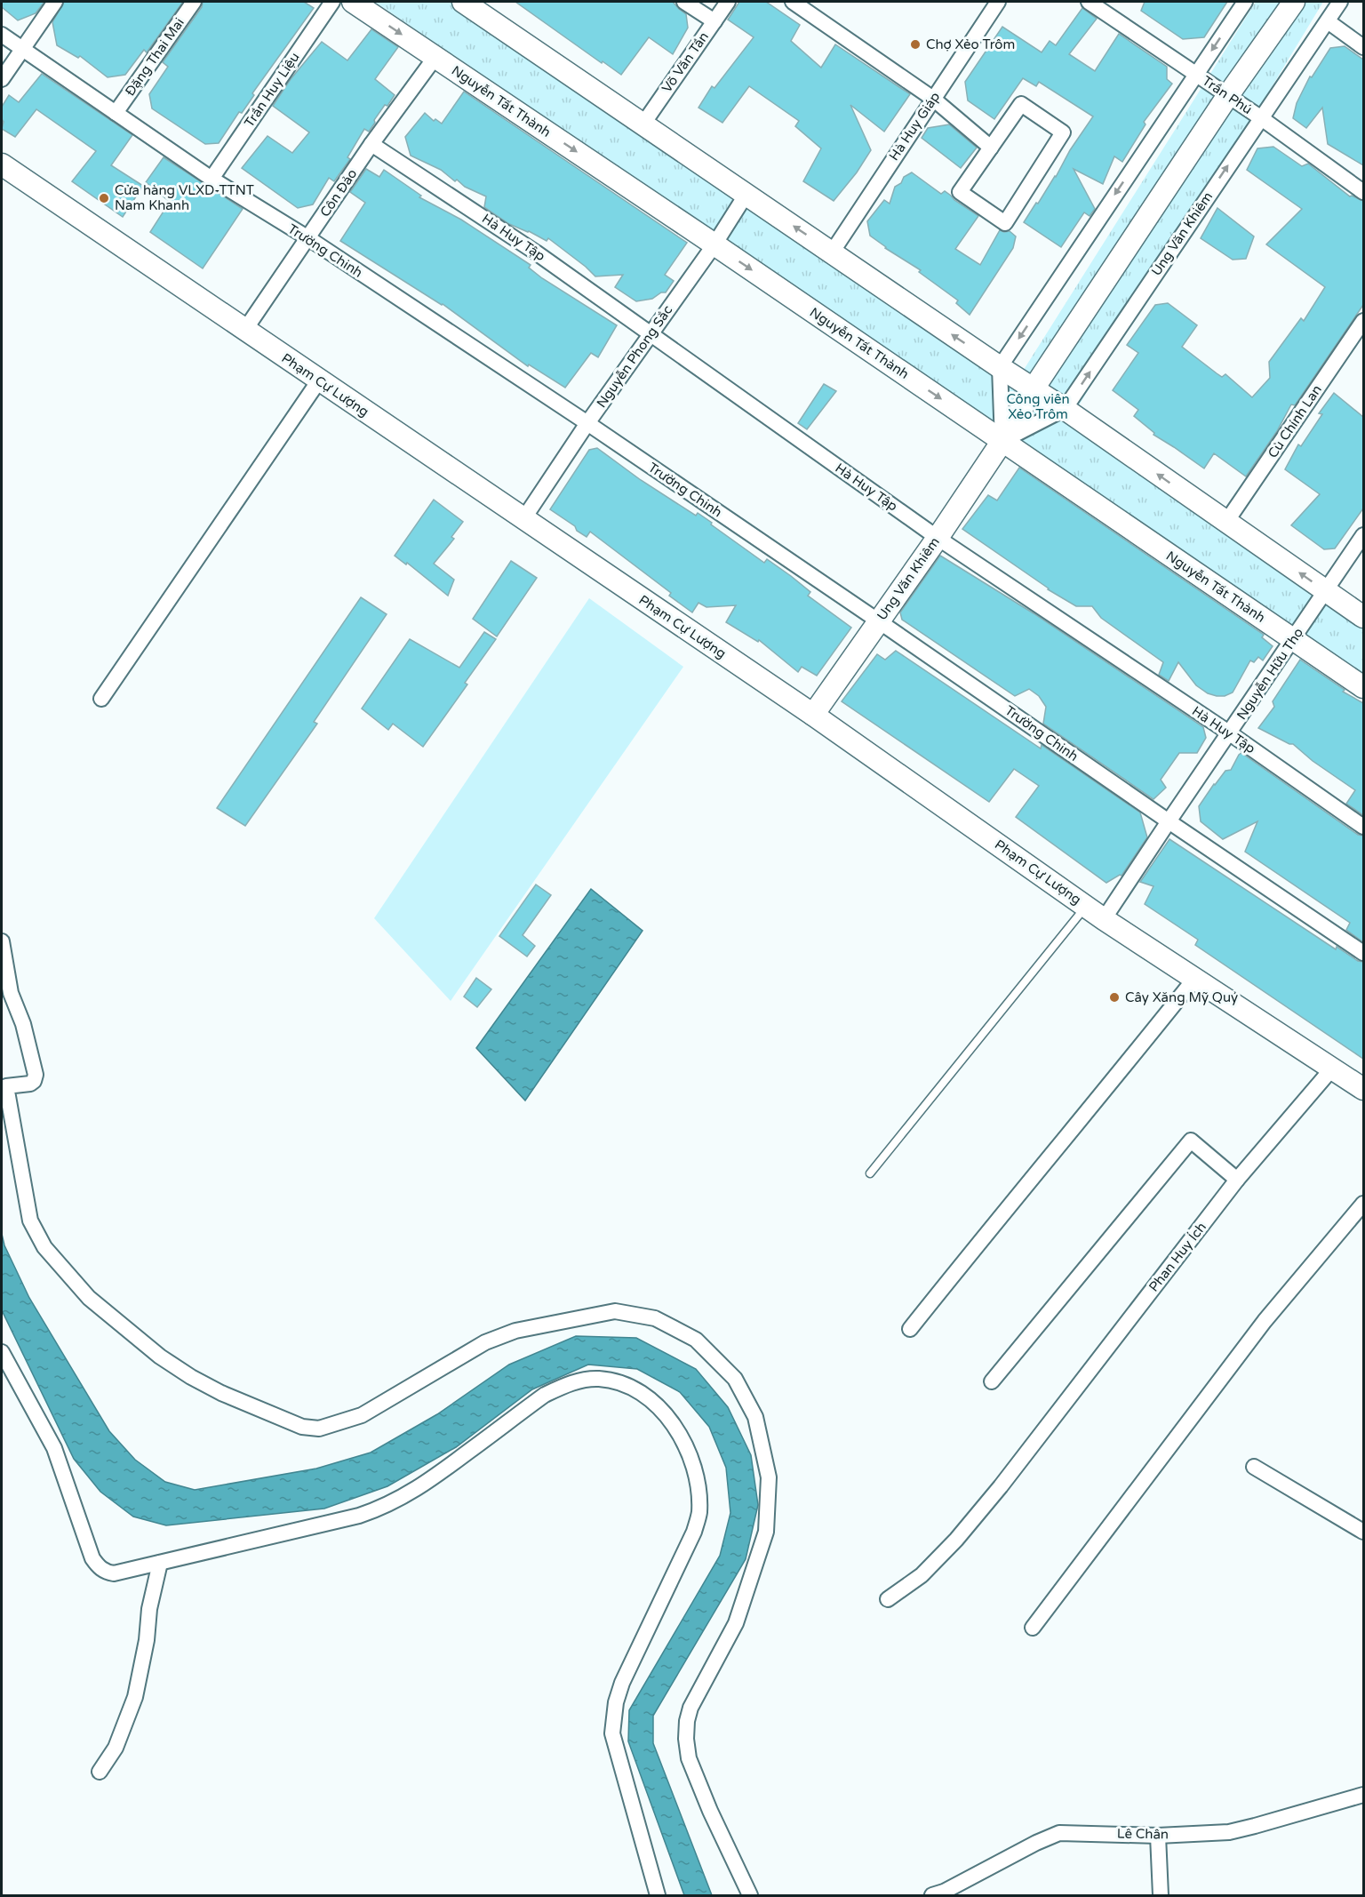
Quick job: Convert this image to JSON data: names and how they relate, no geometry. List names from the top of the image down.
{
  "streets": {
    "street": [
      "Đặng Thai Mai",
      "Võ Văn Tần",
      "Trần Huy Liệu",
      "Trần Phú",
      "Nguyễn Tất Thành",
      "Hà Huy Giáp",
      "Côn Đảo",
      "Ung Văn Khiêm",
      "Hà Huy Tập",
      "Trường Chinh",
      "Nguyễn Phong Sắc",
      "Phạm Cự Lượng",
      "Cù Chính Lan",
      "Nguyễn Hữu Thọ",
      "Phan Huy Ích",
      "Lê Chân"
    ]
  },
  "crossings": [
    ["Đặng Thai Mai", "Trường Chinh"],
    ["Trần Huy Liệu", "Trường Chinh"],
    ["Trần Phú", "Ung Văn Khiêm"],
    ["Nguyễn Tất Thành", "Côn Đảo"],
    ["Nguyễn Tất Thành", "Ung Văn Khiêm"],
    ["Nguyễn Tất Thành", "Nguyễn Phong Sắc"],
    ["Nguyễn Tất Thành", "Nguyễn Hữu Thọ"],
    ["Côn Đảo", "Hà Huy Tập"],
    ["Côn Đảo", "Trường Chinh"],
    ["Côn Đảo", "Phạm Cự Lượng"],
    ["Ung Văn Khiêm", "Hà Huy Tập"],
    ["Ung Văn Khiêm", "Trường Chinh"],
    ["Ung Văn Khiêm", "Phạm Cự Lượng"],
    ["Hà Huy Tập", "Nguyễn Phong Sắc"],
    ["Hà Huy Tập", "Nguyễn Hữu Thọ"],
    ["Trường Chinh", "Nguyễn Phong Sắc"],
    ["Trường Chinh", "Nguyễn Hữu Thọ"],
    ["Nguyễn Phong Sắc", "Phạm Cự Lượng"],
    ["Phạm Cự Lượng", "Nguyễn Hữu Thọ"],
    ["Phạm Cự Lượng", "Phan Huy Ích"]
  ],
  "parks": ["Công viên Xẻo Trôm"],
  "places": ["Chợ Xẻo Trôm", "Cửa hàng VLXD-TTNT Nam Khanh", "Cây Xăng Mỹ Quý"]
}
